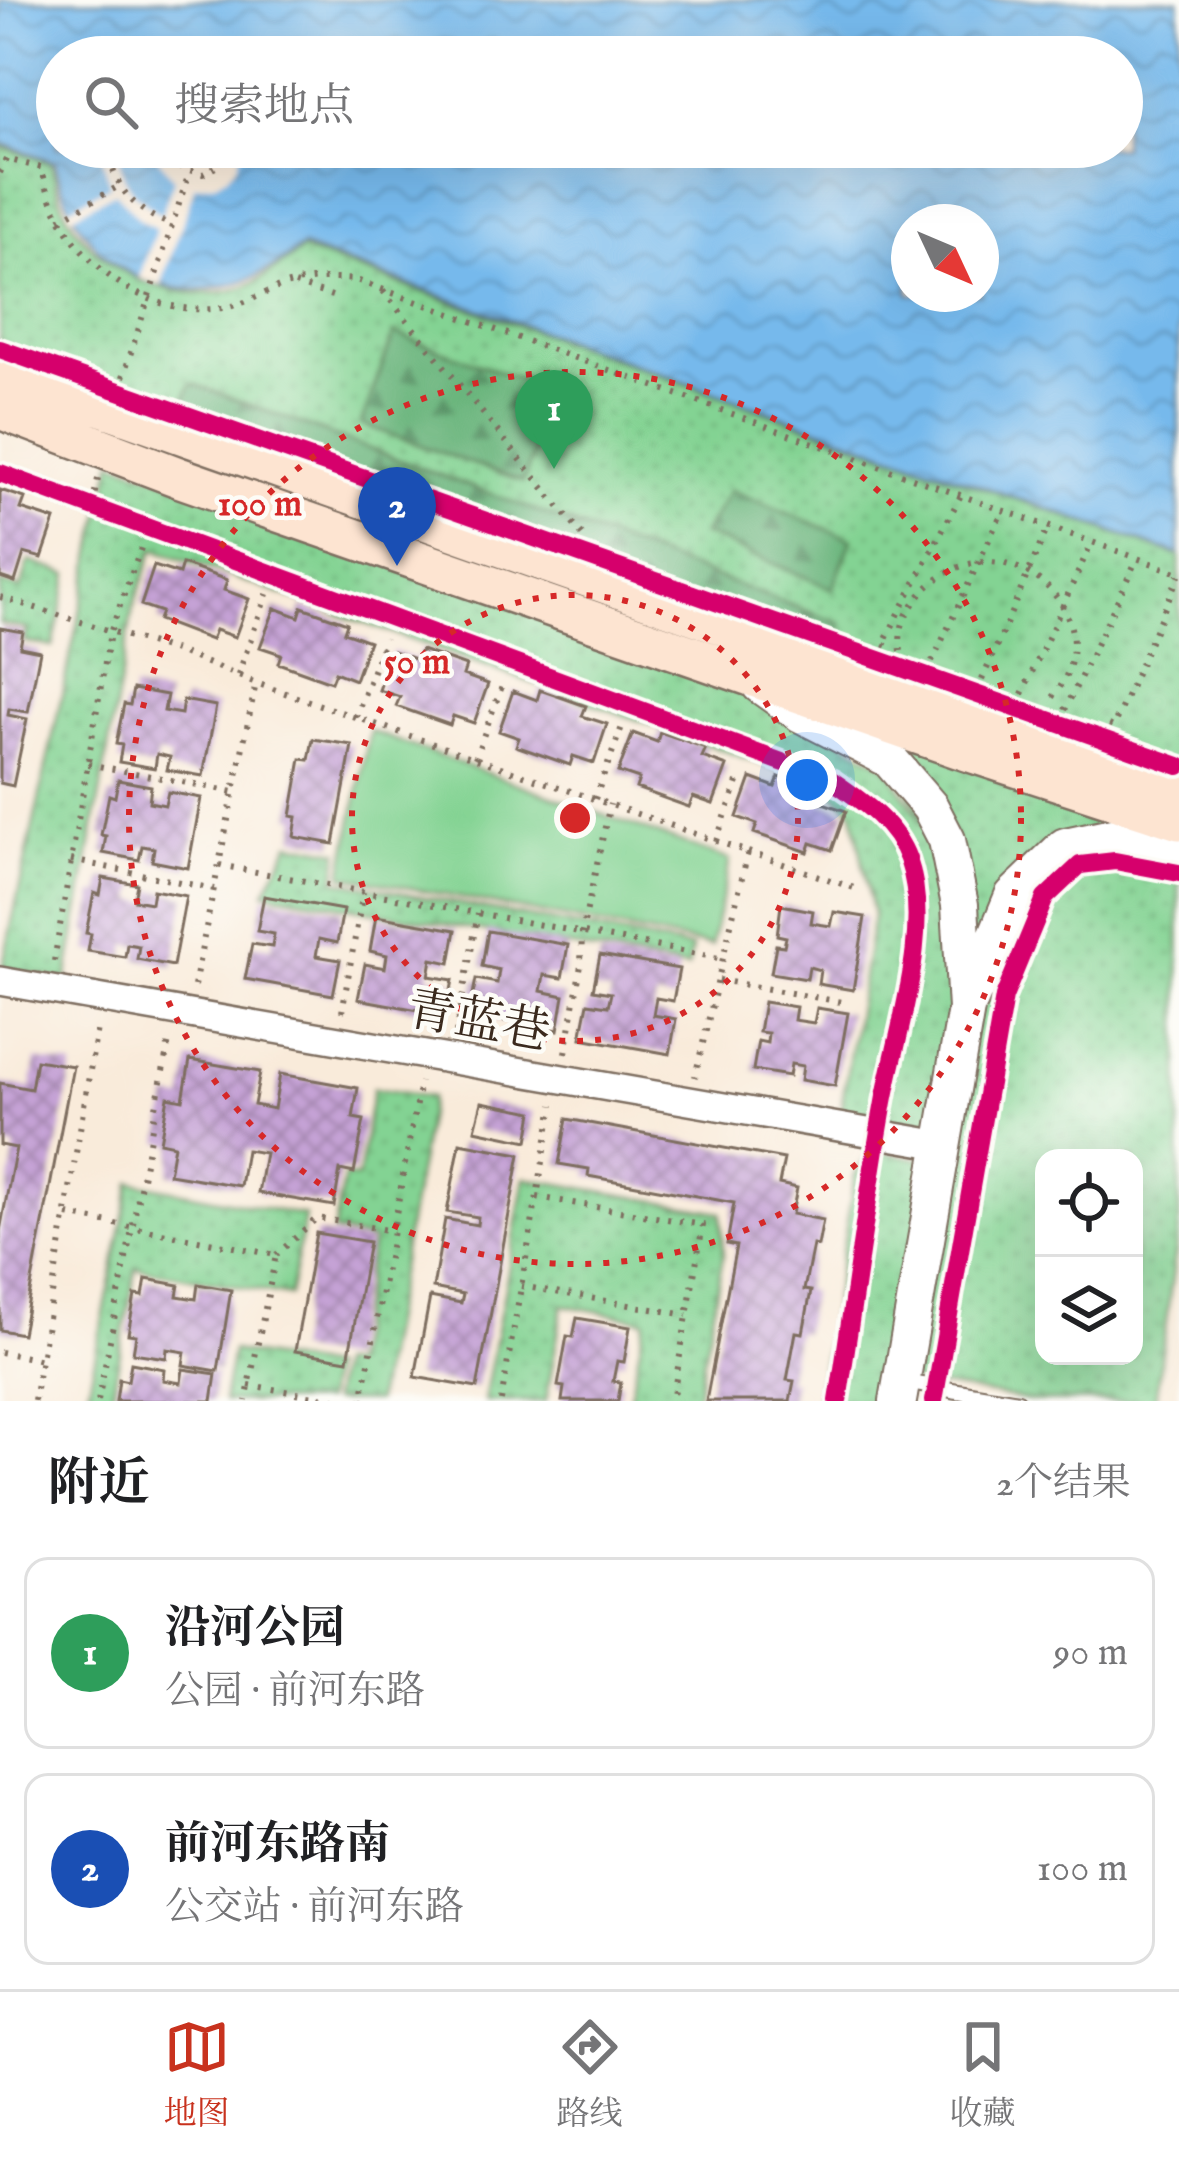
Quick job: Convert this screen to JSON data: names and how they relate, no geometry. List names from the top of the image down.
{
  "streets": {
    "street": ["青蓝巷"]
  },
  "north": "bottom right",
  "page": {
    "search": "搜索地点",
    "pins": ["1", "2"],
    "heading": ["附近", "2个结果"],
    "list": [
      {
        "mark": "1",
        "name": "沿河公园",
        "note": "公园 · 前河东路",
        "value": "90 m"
      },
      {
        "mark": "2",
        "name": "前河东路南",
        "note": "公交站 · 前河东路",
        "value": "100 m"
      }
    ],
    "nav": ["地图", "路线", "收藏"]
  },
  "rings": ["100 m", "50 m"]
}
